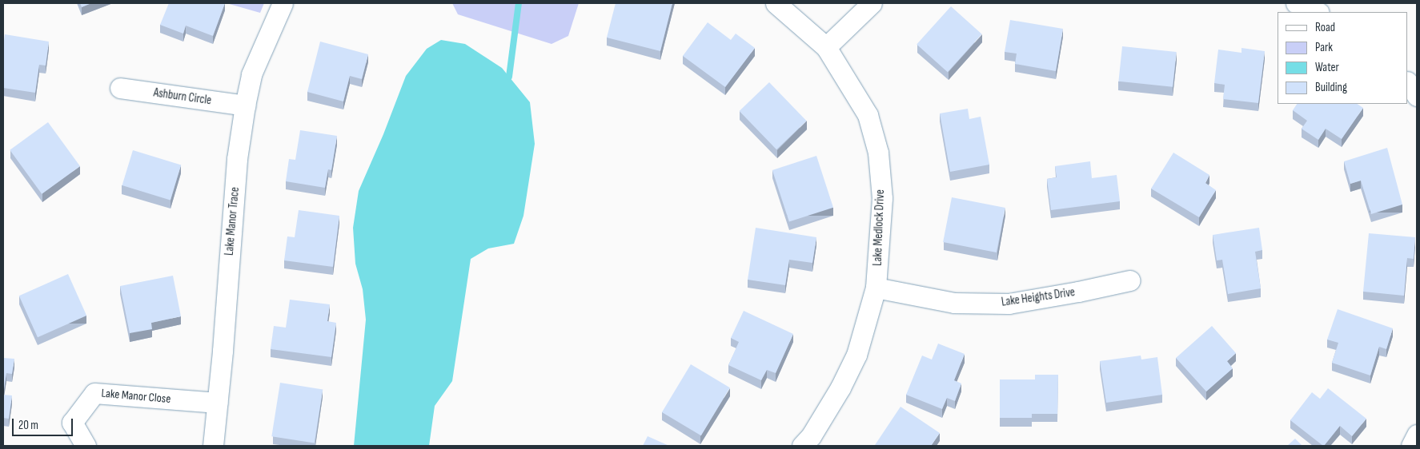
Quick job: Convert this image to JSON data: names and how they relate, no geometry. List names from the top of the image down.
{
  "streets": {
    "street": [
      "Ashburn Circle",
      "Lake Manor Trace",
      "Lake Medlock Drive",
      "Lake Heights Drive",
      "Lake Manor Close"
    ]
  },
  "crossings": [
    ["Ashburn Circle", "Lake Manor Trace"],
    ["Lake Manor Trace", "Lake Manor Close"],
    ["Lake Medlock Drive", "Lake Heights Drive"]
  ],
  "legend": [
    "Road",
    "Park",
    "Water",
    "Building"
  ],
  "scale_bar": "20 m"
}
